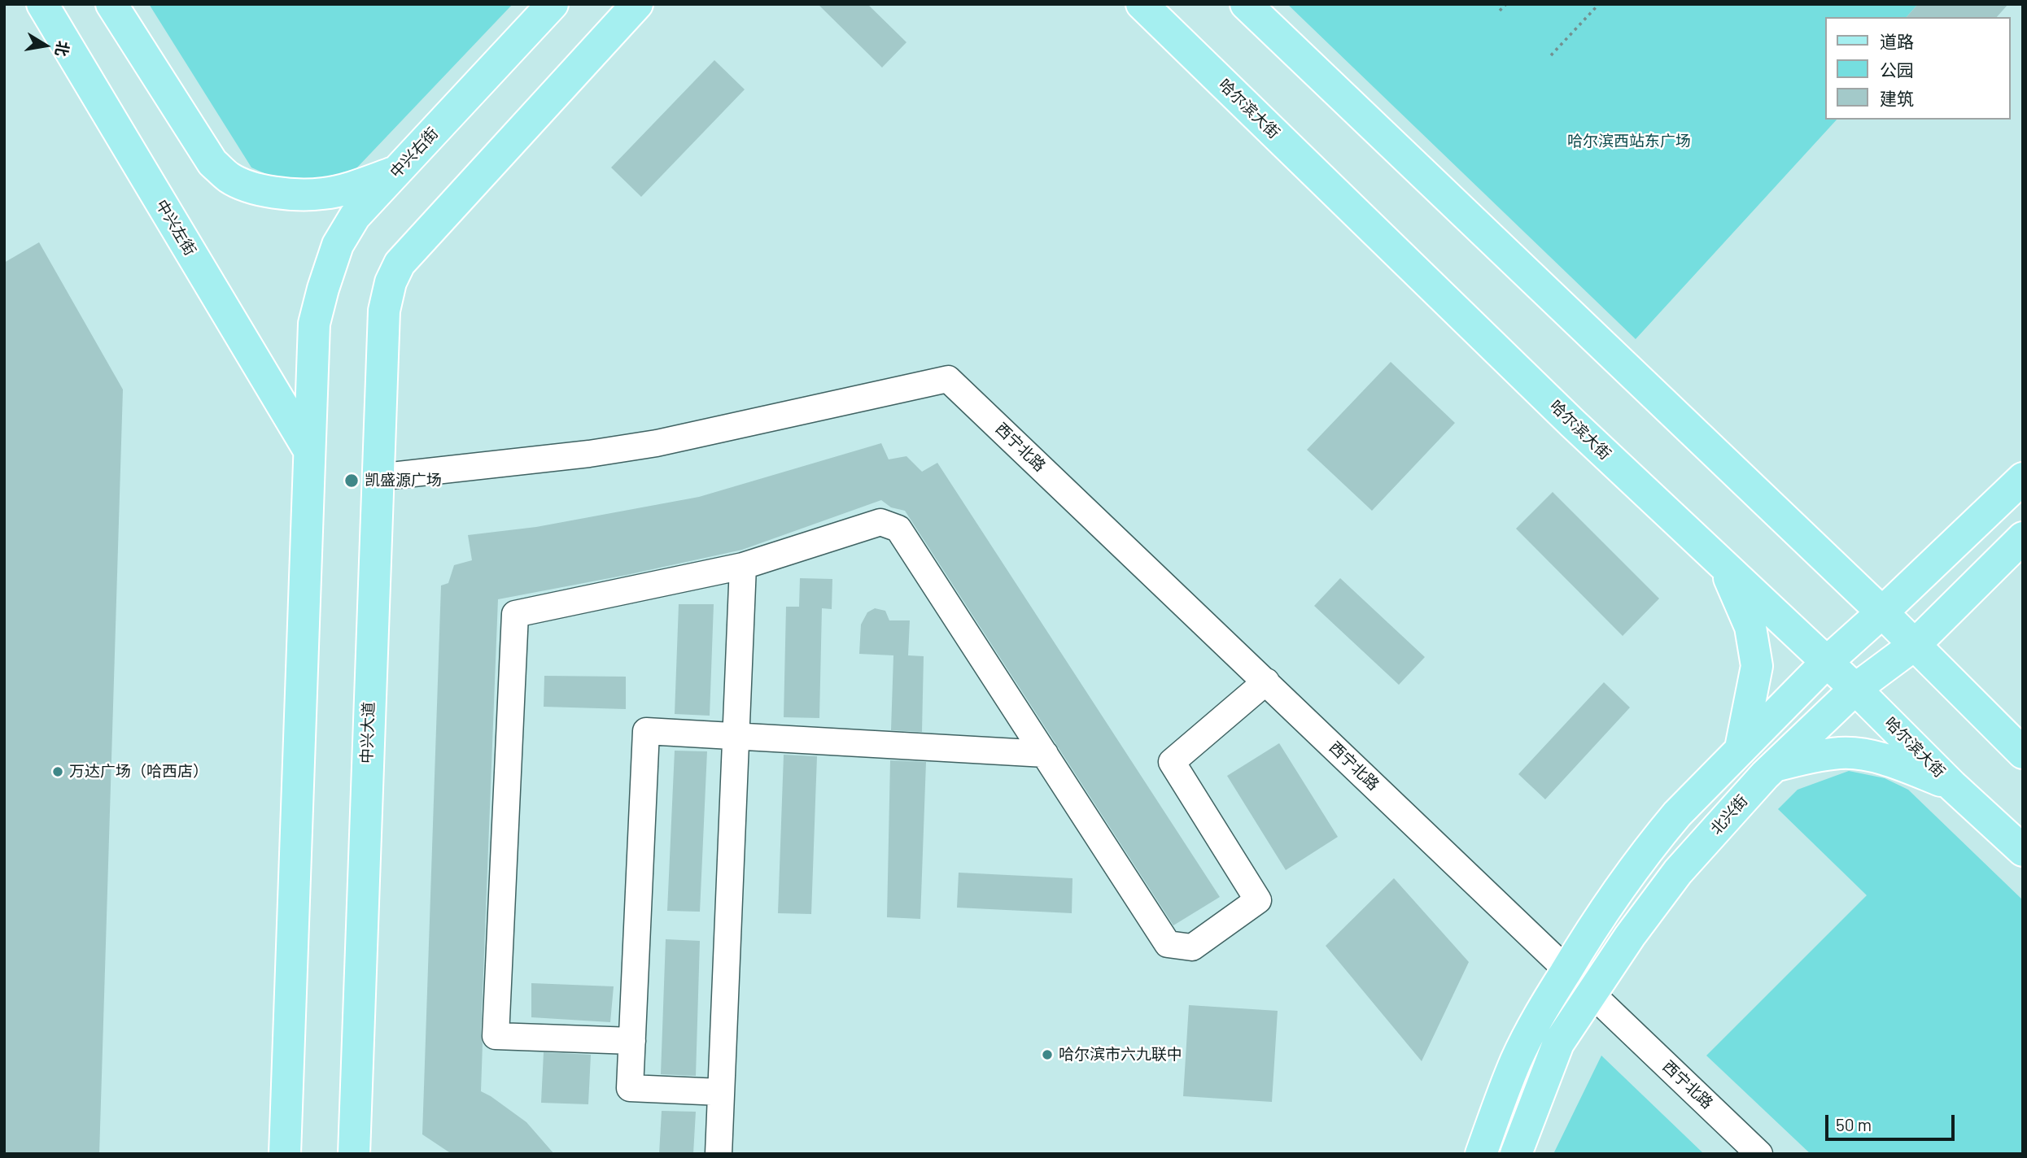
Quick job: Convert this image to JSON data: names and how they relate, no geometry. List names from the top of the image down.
{
  "streets": {
    "main road": [
      "哈尔滨大街",
      "中兴右街",
      "中兴左街",
      "中兴大道",
      "北兴街"
    ],
    "street": ["西宁北路"]
  },
  "crossings": [
    ["哈尔滨大街", "北兴街"],
    ["中兴右街", "中兴左街"],
    ["西宁北路", "中兴大道"],
    ["西宁北路", "北兴街"]
  ],
  "parks": ["哈尔滨西站东广场"],
  "places": ["凯盛源广场", "万达广场（哈西店）", "哈尔滨市六九联中"],
  "legend": ["道路", "公园", "建筑"],
  "scale_bar": "50 m",
  "north": "right"
}
